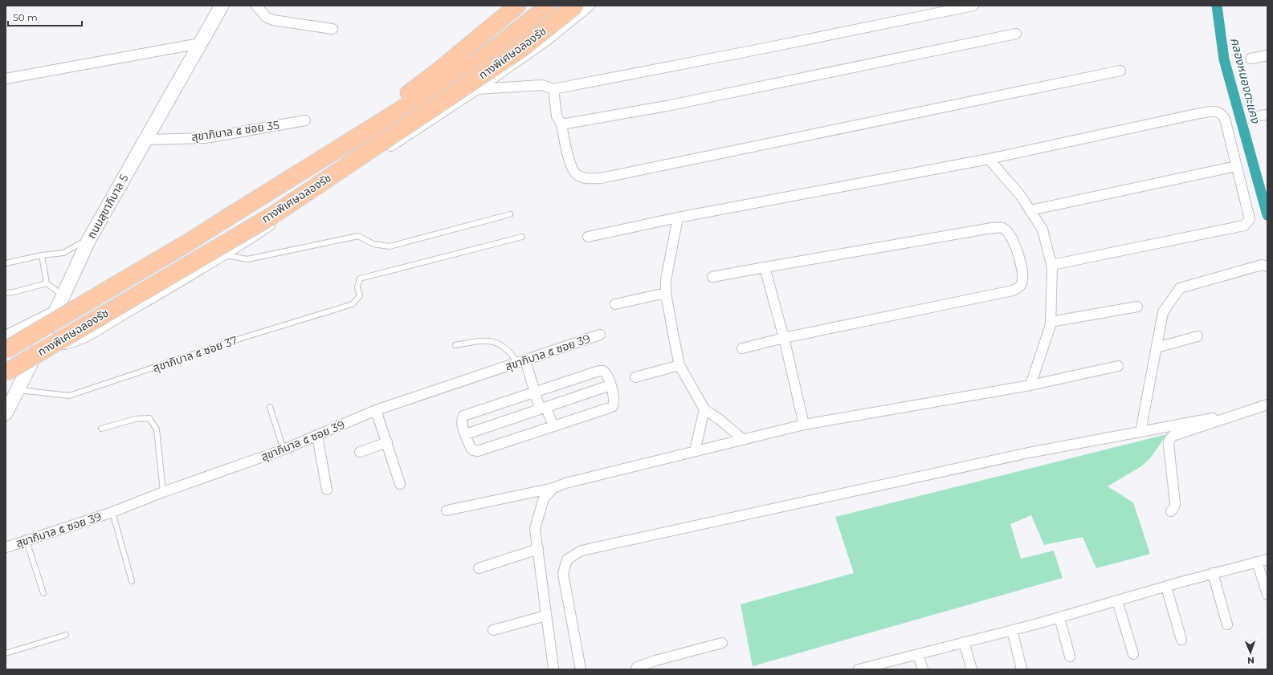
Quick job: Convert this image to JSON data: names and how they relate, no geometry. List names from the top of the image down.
{
  "streets": {
    "highway": ["ทางพิเศษฉลองรัช"],
    "main road": ["ถนนสุขาภิบาล 5"],
    "street": ["สุขาภิบาล ๕ ซอย 35", "สุขาภิบาล ๕ ซอย 39"],
    "lane": ["สุขาภิบาล ๕ ซอย 37"]
  },
  "crossings": [
    ["สุขาภิบาล ๕ ซอย 35", "ถนนสุขาภิบาล 5"],
    ["ถนนสุขาภิบาล 5", "สุขาภิบาล ๕ ซอย 37"]
  ],
  "water": ["คลองหนองตะแคง"],
  "scale_bar": "50 m",
  "north": "bottom"
}
